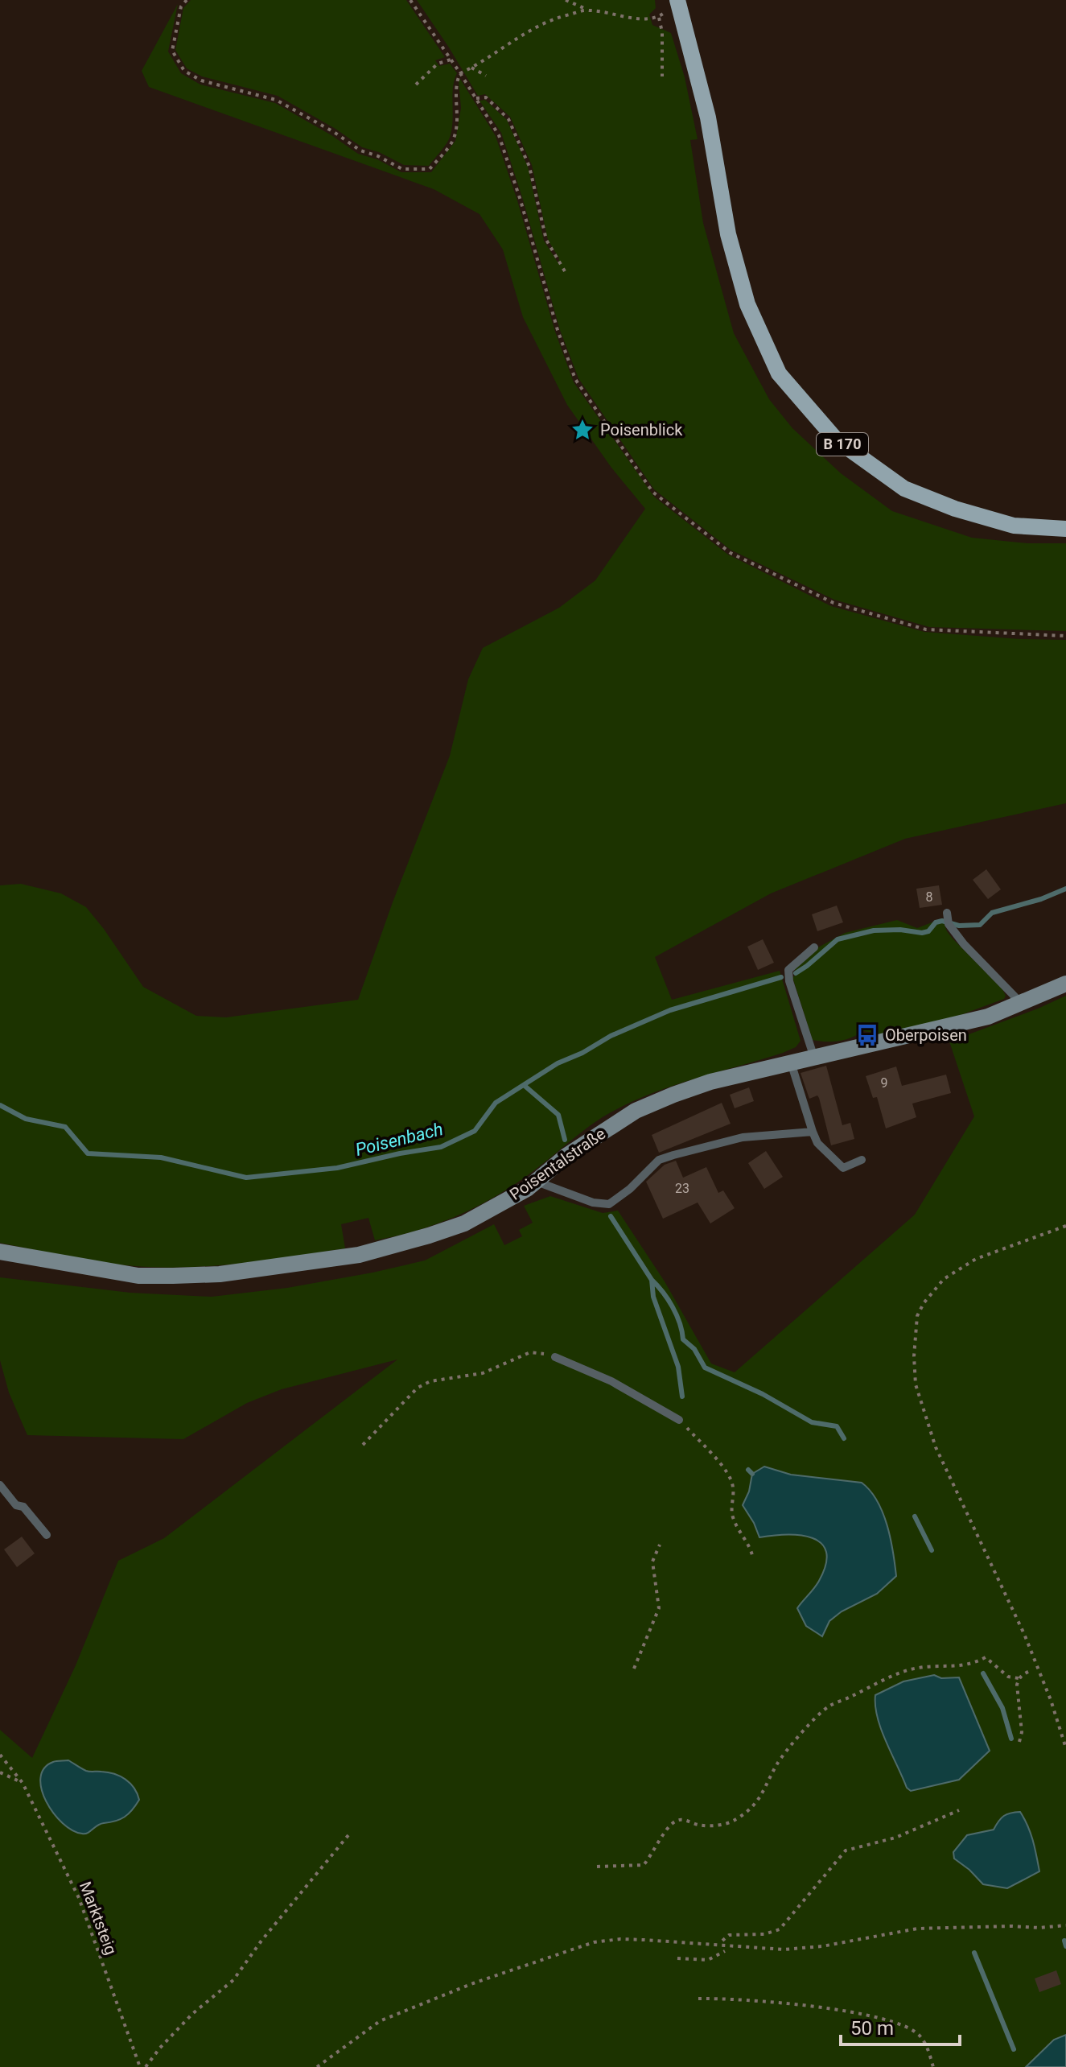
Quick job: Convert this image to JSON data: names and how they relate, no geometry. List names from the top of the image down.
{
  "streets": {
    "main road": ["B 170", "Poisentalstraße"],
    "path": ["Marktsteig"]
  },
  "water": ["Poisenbach"],
  "places": {
    "place": ["Poisenblick"],
    "bus stop": ["Oberpoisen"]
  },
  "house_numbers": ["8", "9", "23"],
  "scale_bar": "50 m"
}
